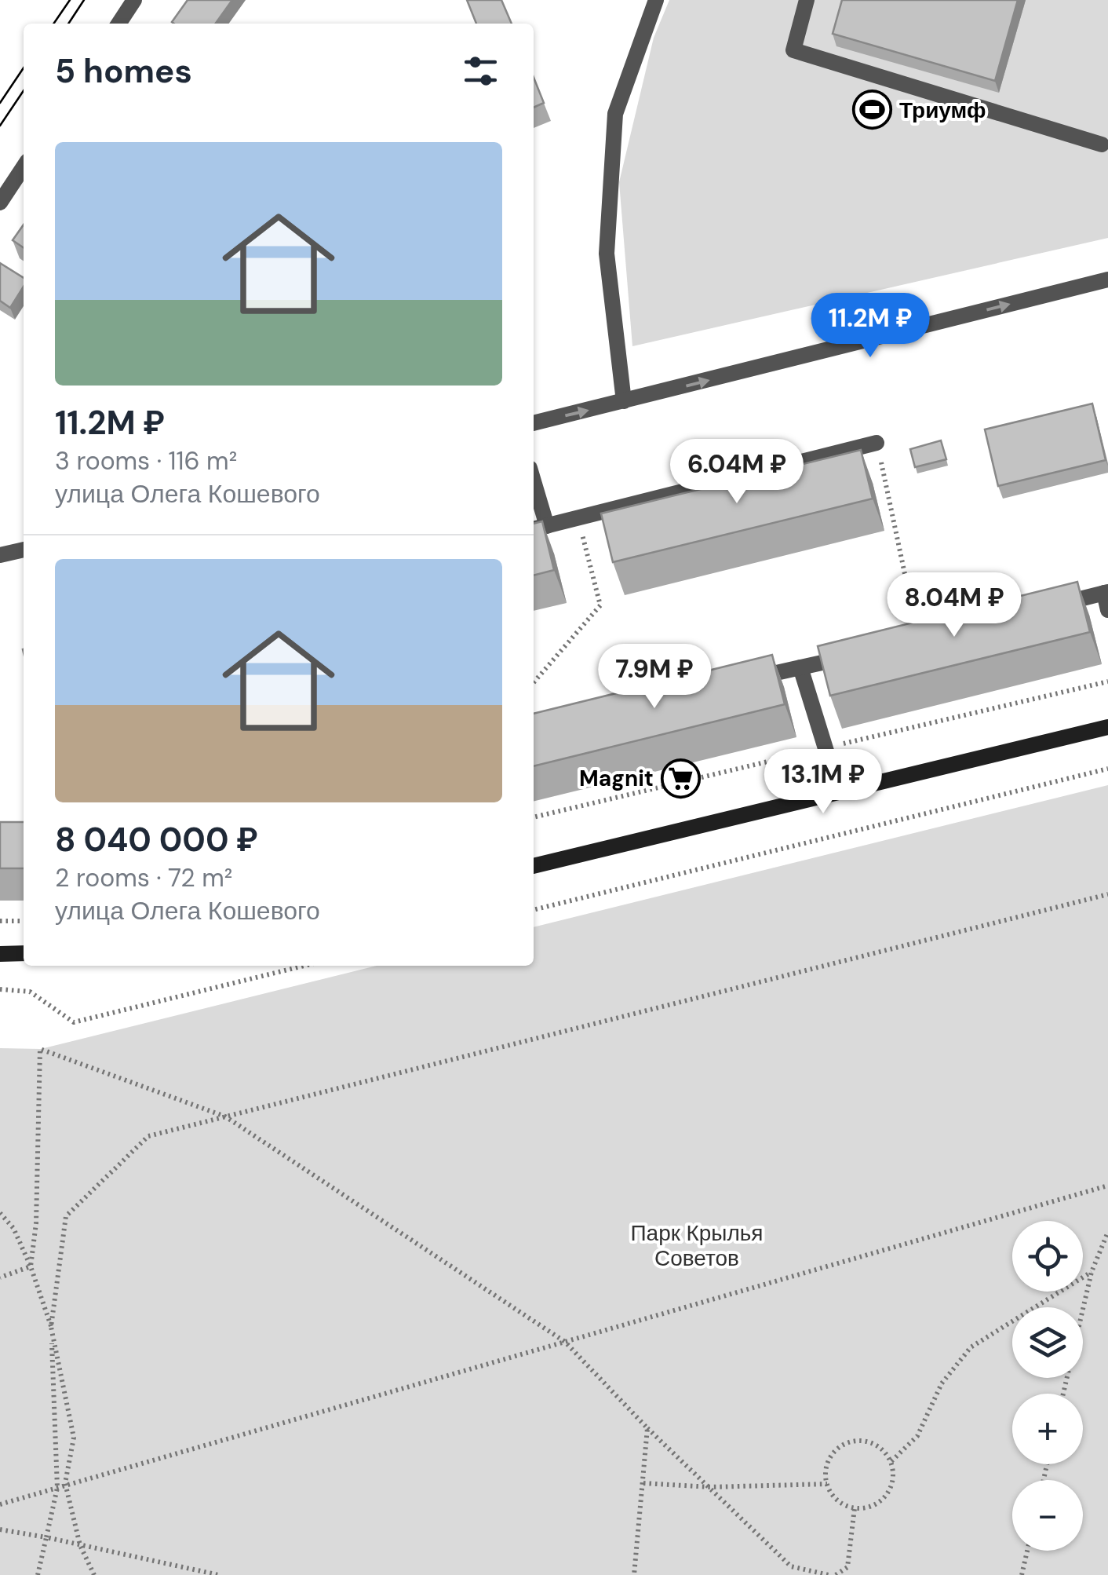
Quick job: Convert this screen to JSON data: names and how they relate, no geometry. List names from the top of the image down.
{
  "parks": ["Парк Крылья Советов"],
  "places": {
    "sports": ["Триумф"],
    "supermarket": ["Magnit"]
  },
  "page": {
    "heading": "5 homes",
    "list": [
      {
        "name": "11.2M ₽",
        "note": "3 rooms · 116 m² · улица Олега Кошевого"
      },
      {
        "name": "8 040 000 ₽",
        "note": "2 rooms · 72 m² · улица Олега Кошевого"
      }
    ],
    "price": [
      "11.2M ₽",
      "6.04M ₽",
      "8.04M ₽",
      "7.9M ₽",
      "13.1M ₽"
    ],
    "map_buttons": ["+", "−"]
  }
}
